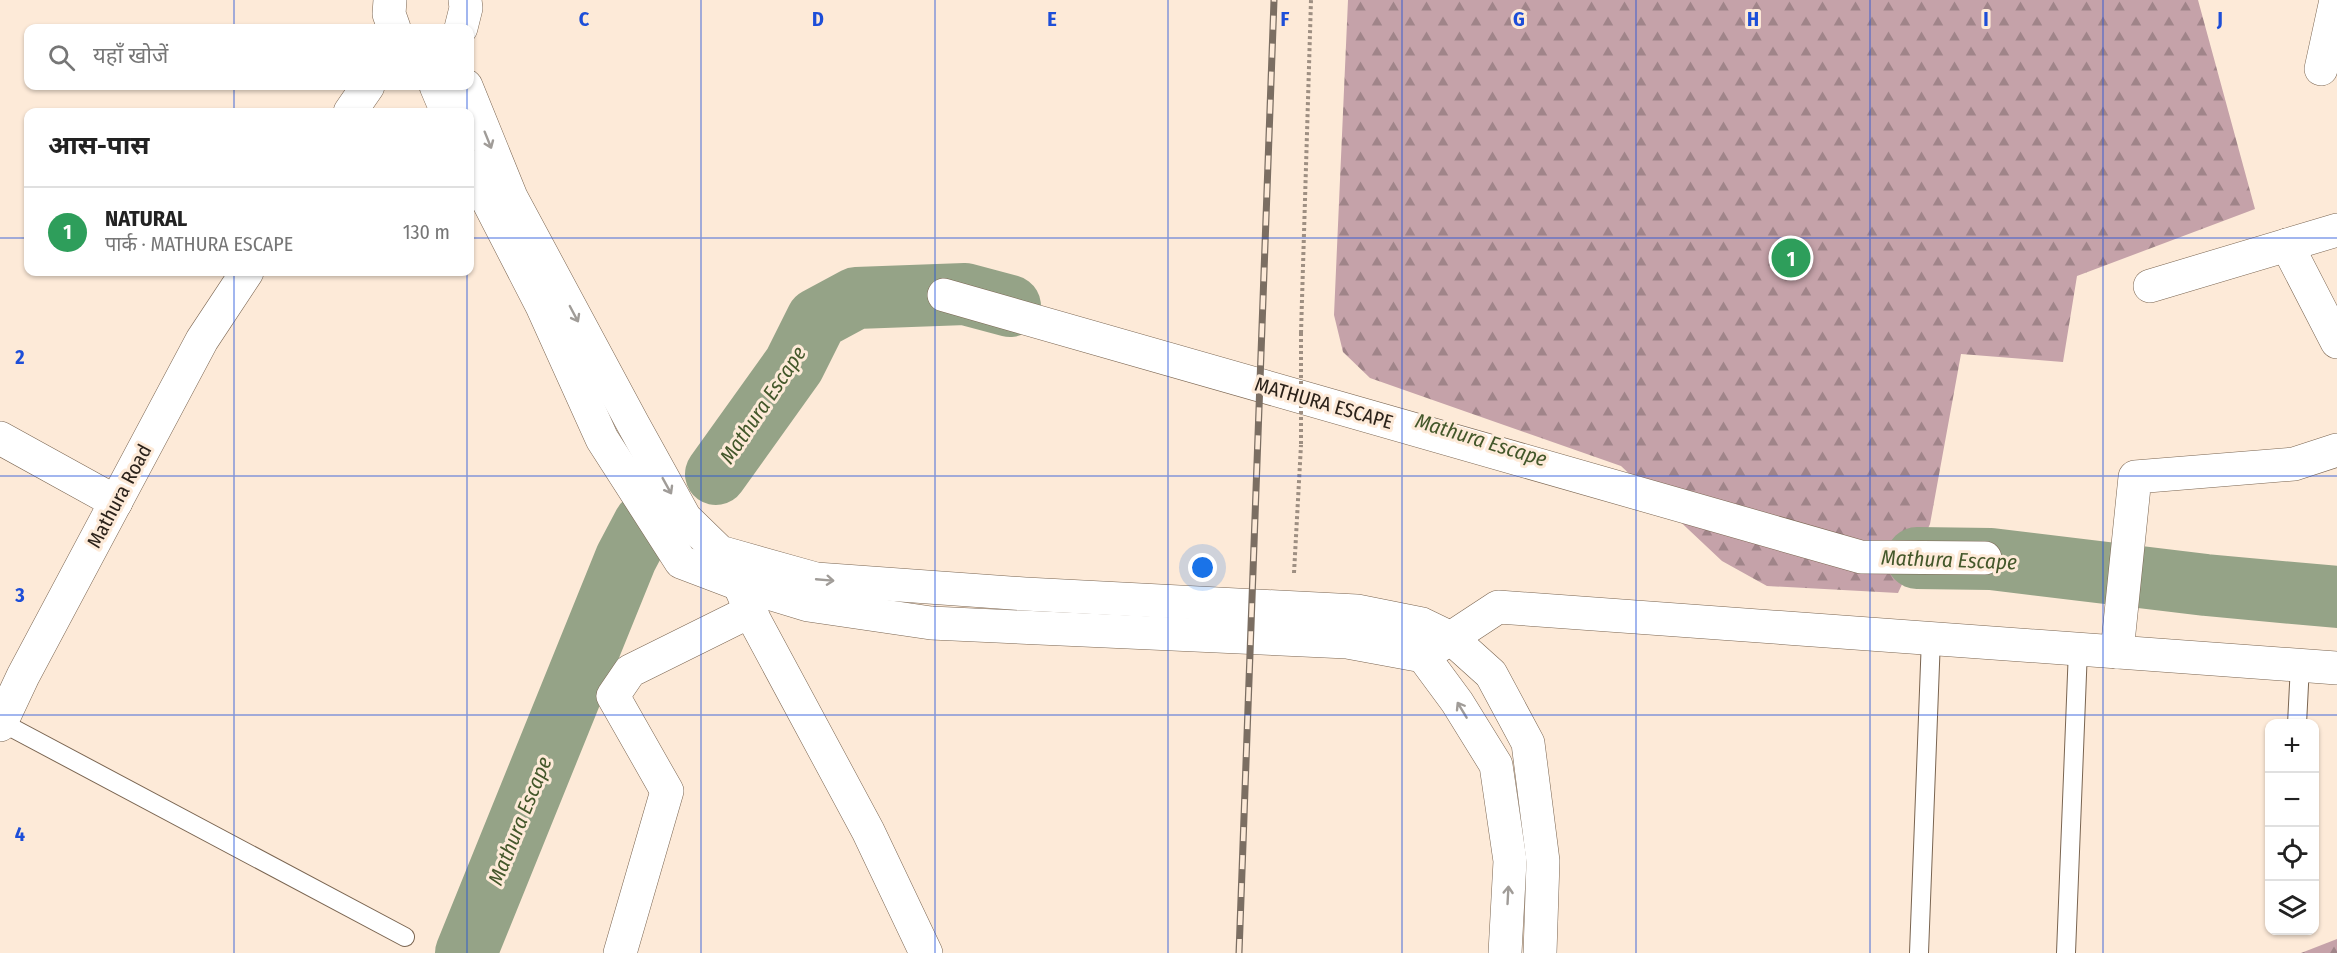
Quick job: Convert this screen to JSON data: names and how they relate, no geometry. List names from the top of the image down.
{
  "streets": {
    "street": ["MATHURA ESCAPE", "Mathura Road"]
  },
  "water": ["Mathura Escape"],
  "page": {
    "search": "यहाँ खोजें",
    "heading": "आस-पास",
    "list": [
      {
        "mark": "1",
        "name": "NATURAL",
        "note": "पार्क · MATHURA ESCAPE",
        "value": "130 m"
      }
    ],
    "pins": "1",
    "map_buttons": ["+", "−"]
  },
  "grid": {
    "columns": [
      "C",
      "D",
      "E",
      "F",
      "G",
      "H",
      "I",
      "J"
    ],
    "rows": ["2", "3", "4"]
  }
}
